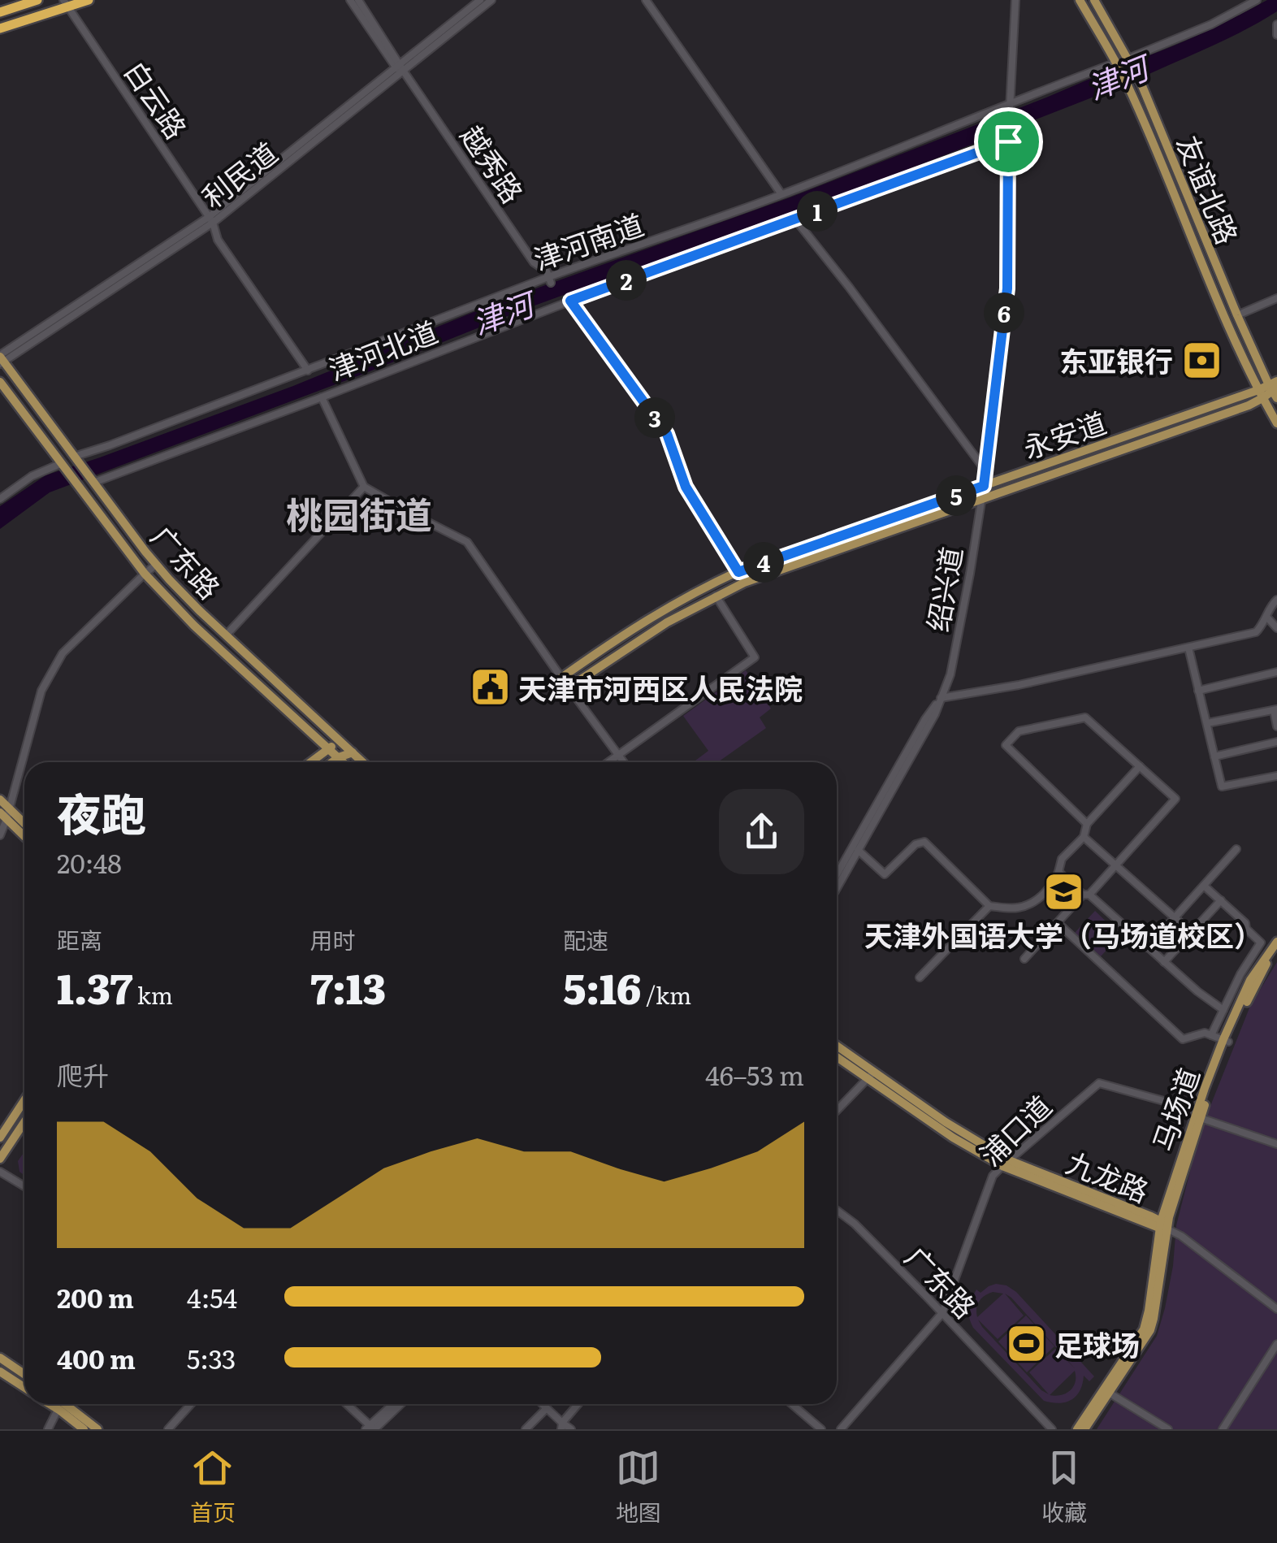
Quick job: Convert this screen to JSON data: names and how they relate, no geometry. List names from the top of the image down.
{
  "streets": {
    "main road": [
      "友谊北路",
      "永安道",
      "广东路",
      "马场道",
      "九龙路"
    ],
    "street": [
      "白云路",
      "越秀路",
      "利民道",
      "津河南道",
      "津河北道",
      "绍兴道",
      "浦口道"
    ]
  },
  "crossings": [
    ["白云路", "利民道"],
    ["白云路", "津河南道"],
    ["越秀路", "利民道"],
    ["越秀路", "津河南道"],
    ["利民道", "广东路"],
    ["友谊北路", "津河南道"],
    ["友谊北路", "永安道"],
    ["津河南道", "广东路"],
    ["津河南道", "绍兴道"],
    ["津河北道", "广东路"],
    ["津河北道", "绍兴道"],
    ["永安道", "绍兴道"],
    ["广东路", "浦口道"],
    ["马场道", "浦口道"],
    ["浦口道", "九龙路"]
  ],
  "districts": ["桃园街道"],
  "water": ["津河"],
  "places": {
    "bank": ["东亚银行"],
    "public building": ["天津市河西区人民法院"],
    "school or university": ["天津外国语大学（马场道校区）"],
    "sports": ["足球场"]
  },
  "page": {
    "pins": [
      "1",
      "2",
      "6",
      "3",
      "5",
      "4"
    ],
    "heading": ["夜跑", "20:48"],
    "stats": [
      ["距离", "1.37 km"],
      ["用时", "7:13"],
      ["配速", "5:16 /km"]
    ],
    "chart": ["爬升", "46–53 m"],
    "list": [
      {
        "name": "200 m",
        "note": "4:54"
      },
      {
        "name": "400 m",
        "note": "5:33"
      }
    ],
    "tabs": ["首页", "地图", "收藏"]
  }
}
